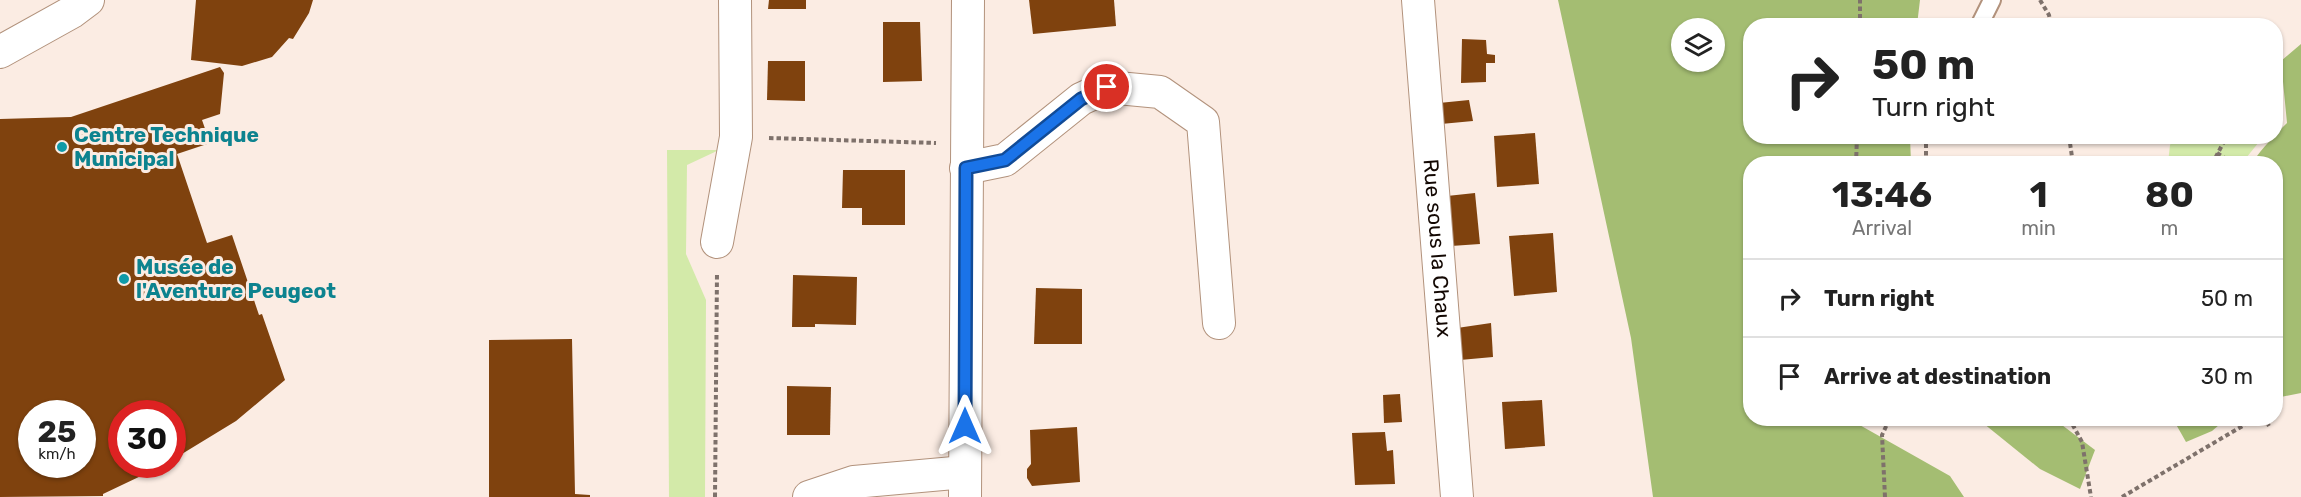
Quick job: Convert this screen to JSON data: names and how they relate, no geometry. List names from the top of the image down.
{
  "streets": {
    "street": ["Rue sous la Chaux"]
  },
  "places": ["Centre Technique Municipal", "Musée de l'Aventure Peugeot"],
  "page": {
    "turn": ["50 m", "Turn right"],
    "eta": [
      "13:46",
      "Arrival",
      "1",
      "min",
      "80",
      "m"
    ],
    "list": [
      {
        "name": "Turn right",
        "value": "50 m"
      },
      {
        "name": "Arrive at destination",
        "value": "30 m"
      }
    ],
    "speed": "25 km/h",
    "limit": "30"
  }
}
